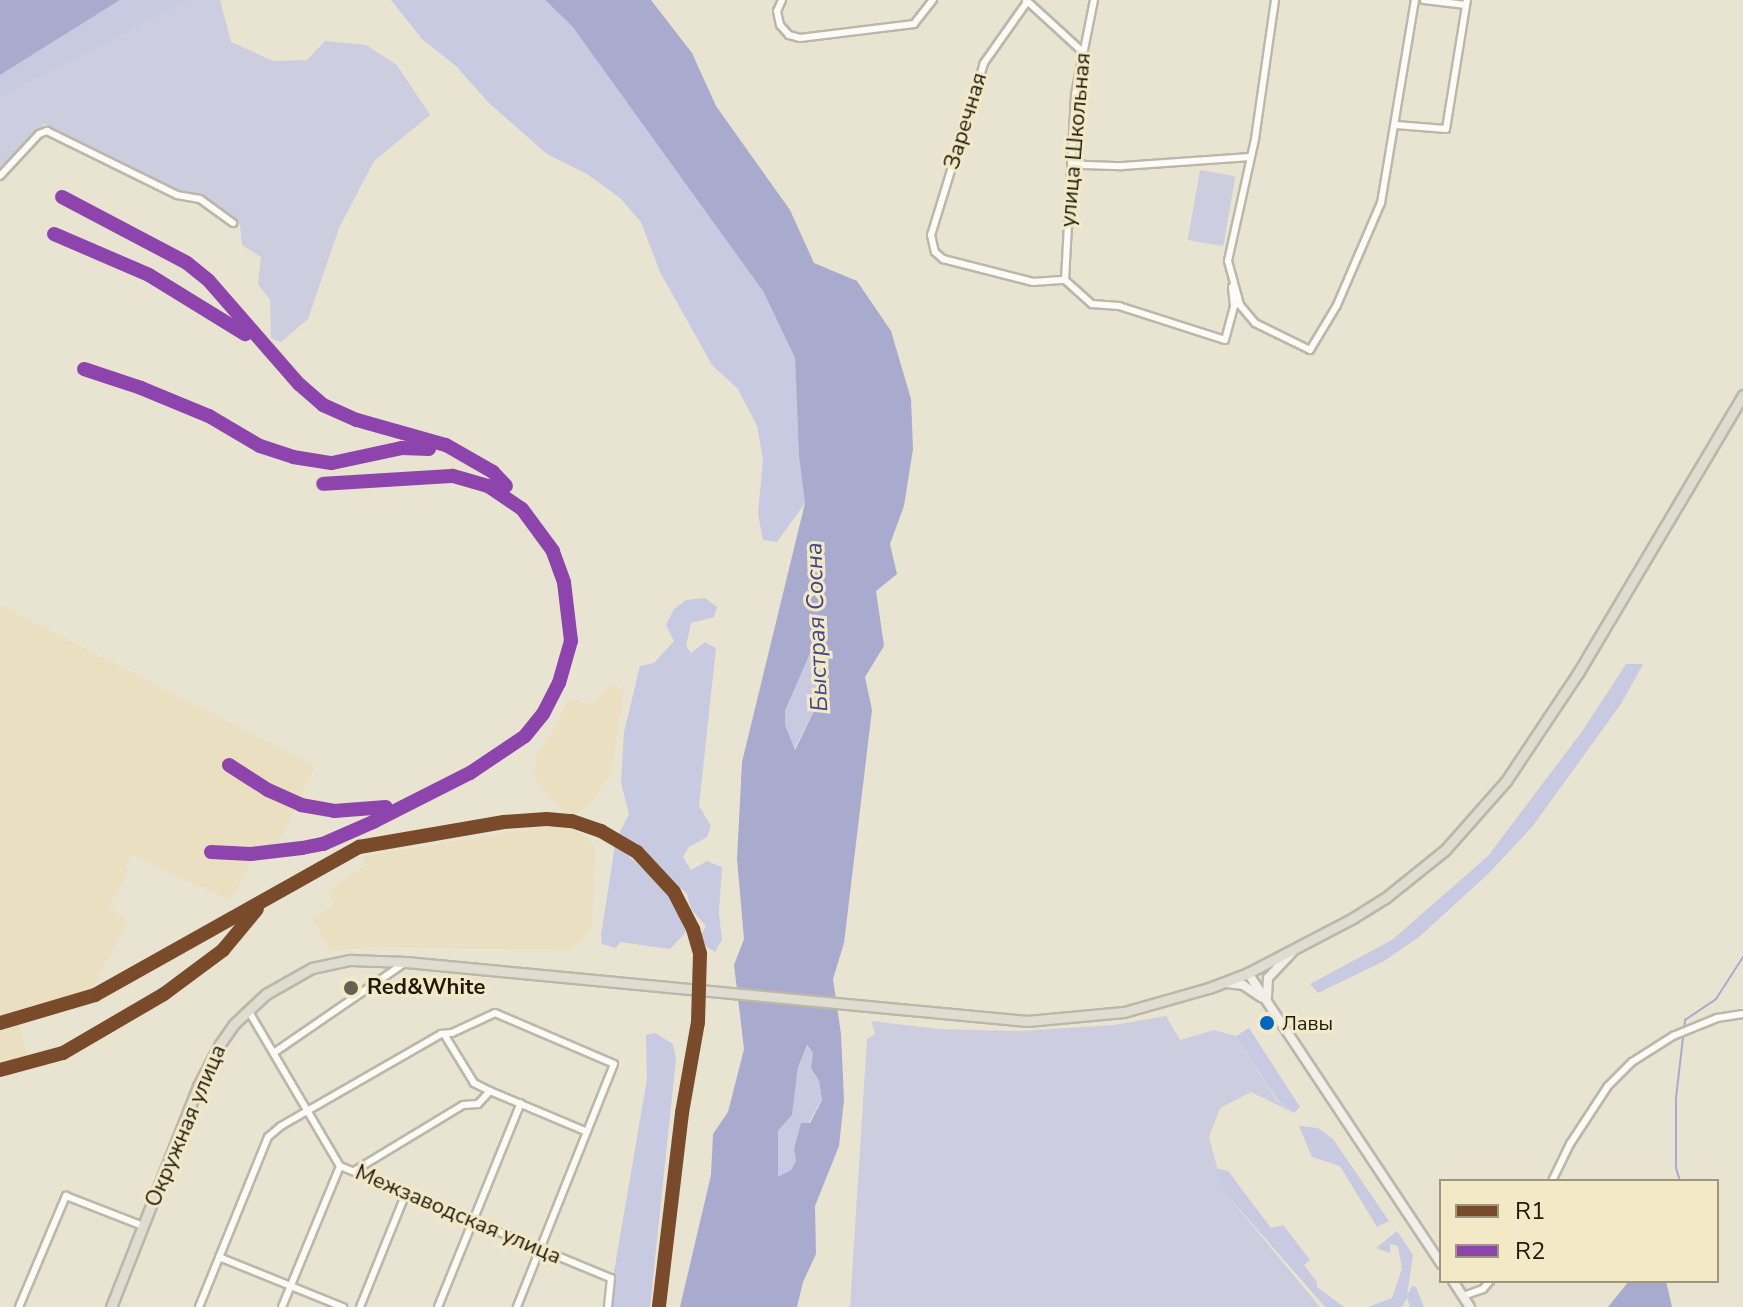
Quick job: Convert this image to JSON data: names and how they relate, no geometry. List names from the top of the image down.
{
  "streets": {
    "highway": ["Окружная улица"],
    "street": ["Заречная", "улица Школьная", "Межзаводская улица"]
  },
  "crossings": [
    ["Заречная", "улица Школьная"],
    ["Окружная улица", "Межзаводская улица"]
  ],
  "water": ["Быстрая Сосна"],
  "places": ["Red&White", "Лавы"],
  "lines": ["transit line R2", "transit line R1"],
  "legend": ["R1", "R2"]
}
